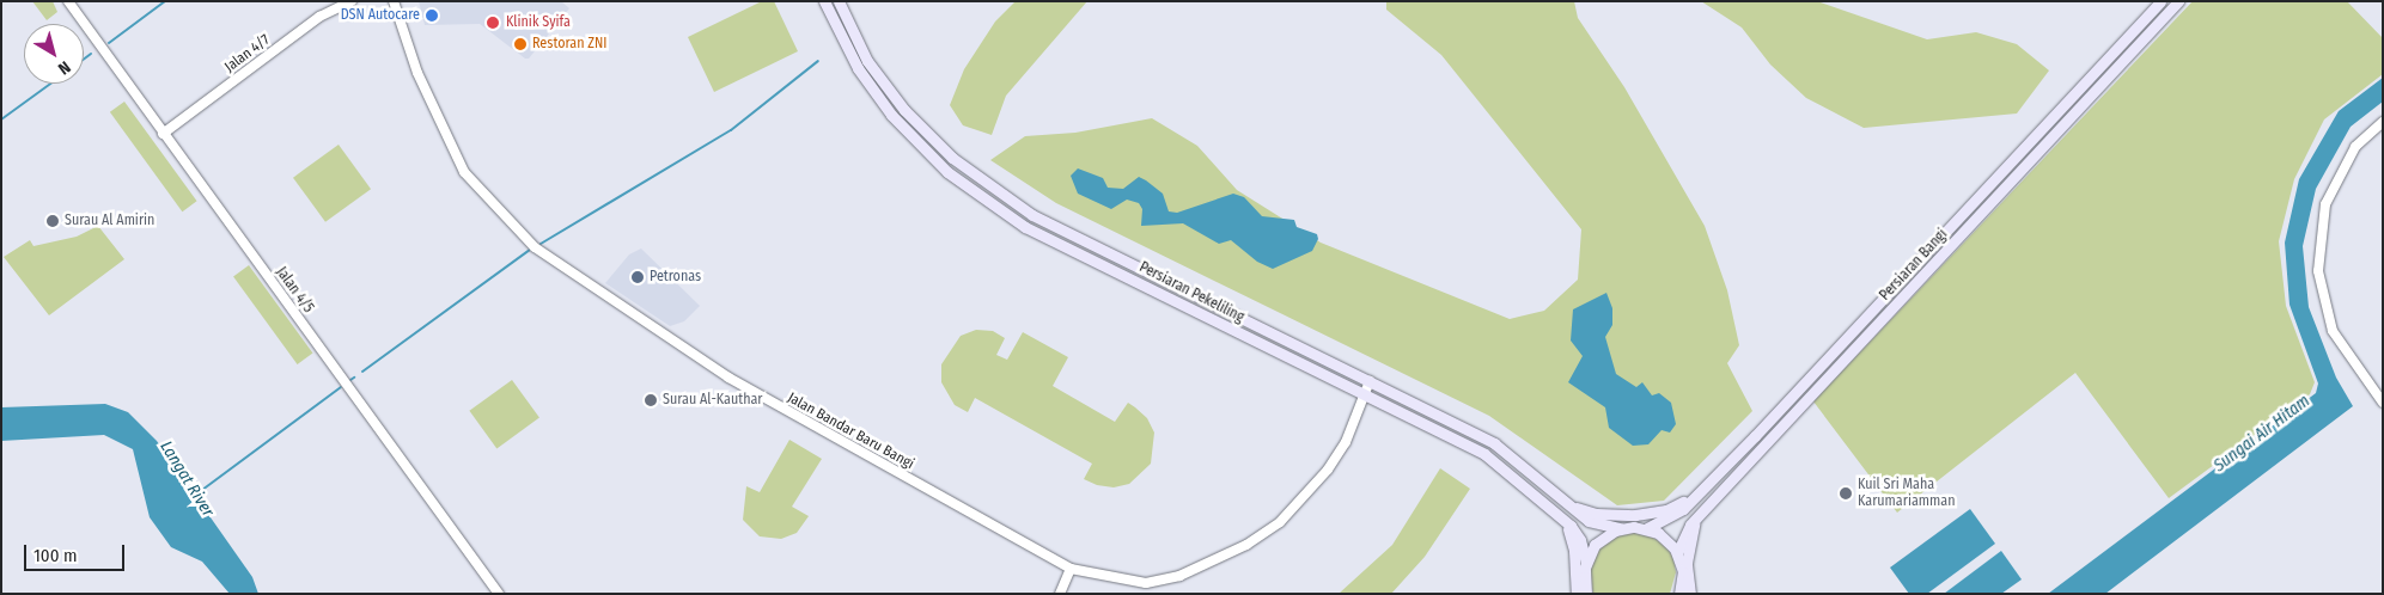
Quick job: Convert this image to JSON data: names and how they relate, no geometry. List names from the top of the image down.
{
  "streets": {
    "main road": ["Persiaran Bangi", "Persiaran Pekeliling"],
    "street": ["Jalan 4/7", "Jalan 4/5", "Jalan Bandar Baru Bangi"]
  },
  "crossings": [
    ["Jalan 4/7", "Jalan 4/5"],
    ["Persiaran Bangi", "Persiaran Pekeliling"],
    ["Persiaran Pekeliling", "Jalan Bandar Baru Bangi"]
  ],
  "water": ["Sungai Air Hitam", "Langat River"],
  "places": [
    "DSN Autocare",
    "Klinik Syifa",
    "Restoran ZNI",
    "Surau Al Amirin",
    "Petronas",
    "Surau Al-Kauthar",
    "Kuil Sri Maha Karumariamman"
  ],
  "scale_bar": "100 m",
  "north": "bottom right"
}
